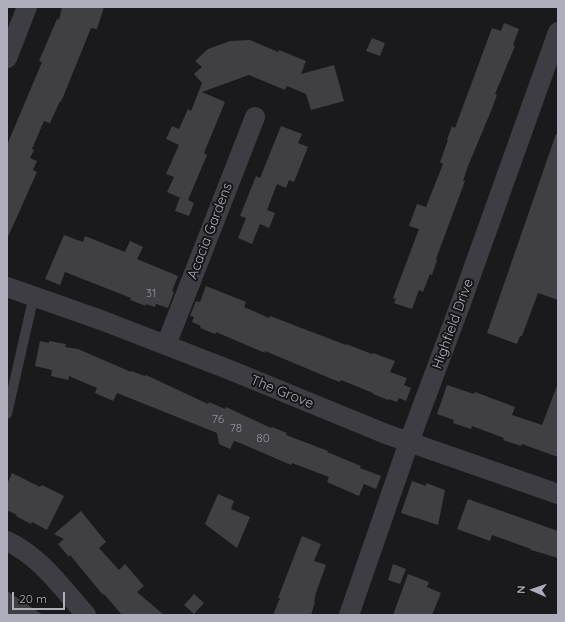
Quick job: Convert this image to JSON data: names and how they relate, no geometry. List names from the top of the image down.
{
  "streets": {
    "street": ["Acacia Gardens", "Highfield Drive", "The Grove"]
  },
  "crossings": [
    ["Acacia Gardens", "The Grove"],
    ["Highfield Drive", "The Grove"]
  ],
  "house_numbers": [
    "31",
    "76",
    "78",
    "80"
  ],
  "scale_bar": "20 m",
  "north": "left"
}
